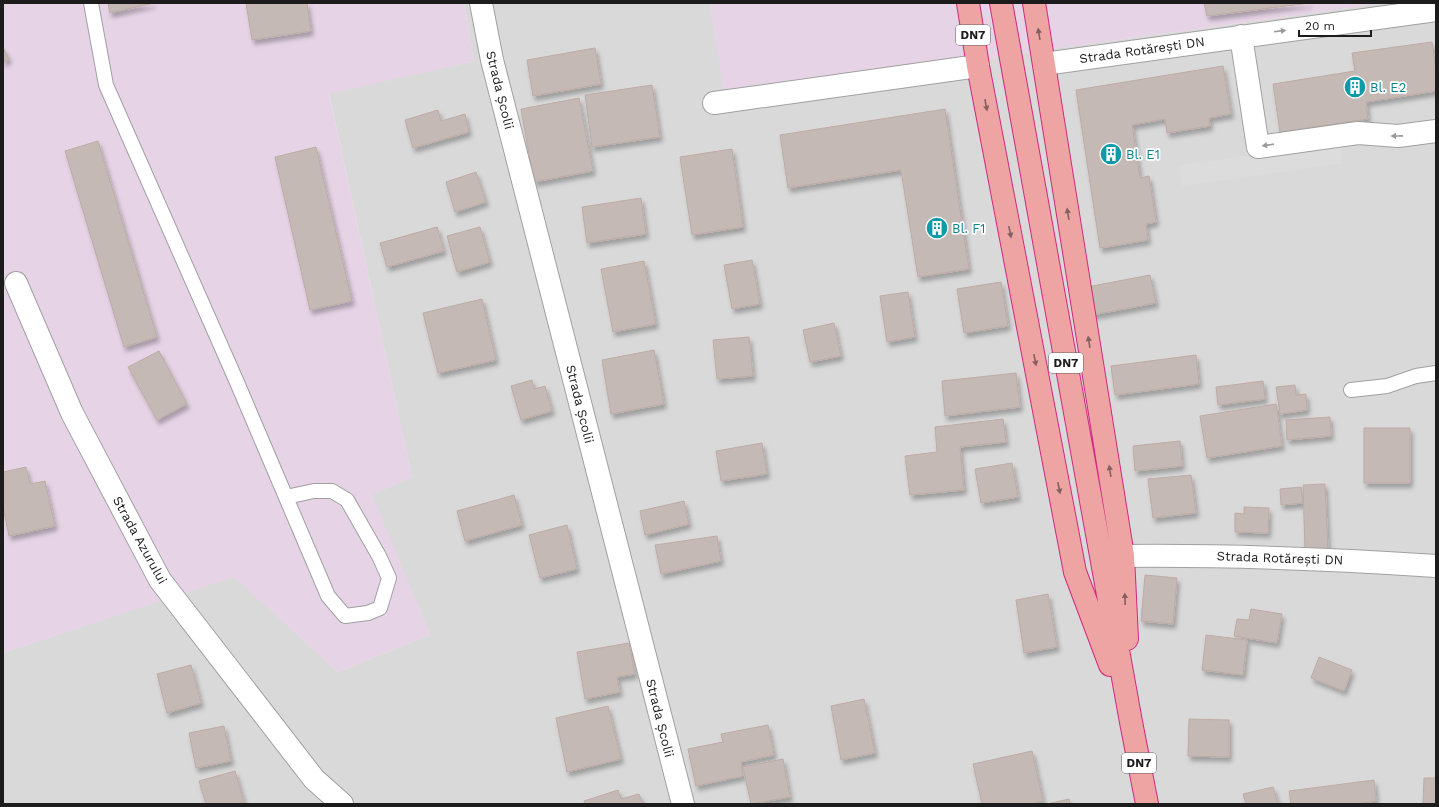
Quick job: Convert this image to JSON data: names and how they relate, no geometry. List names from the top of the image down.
{
  "streets": {
    "highway": ["DN7"],
    "street": ["Strada Rotărești DN", "Strada Școlii", "Strada Azurului"]
  },
  "crossings": [
    ["DN7", "Strada Rotărești DN"]
  ],
  "places": {
    "building": ["Bl. E2", "Bl. E1", "Bl. F1"]
  },
  "scale_bar": "20 m"
}
